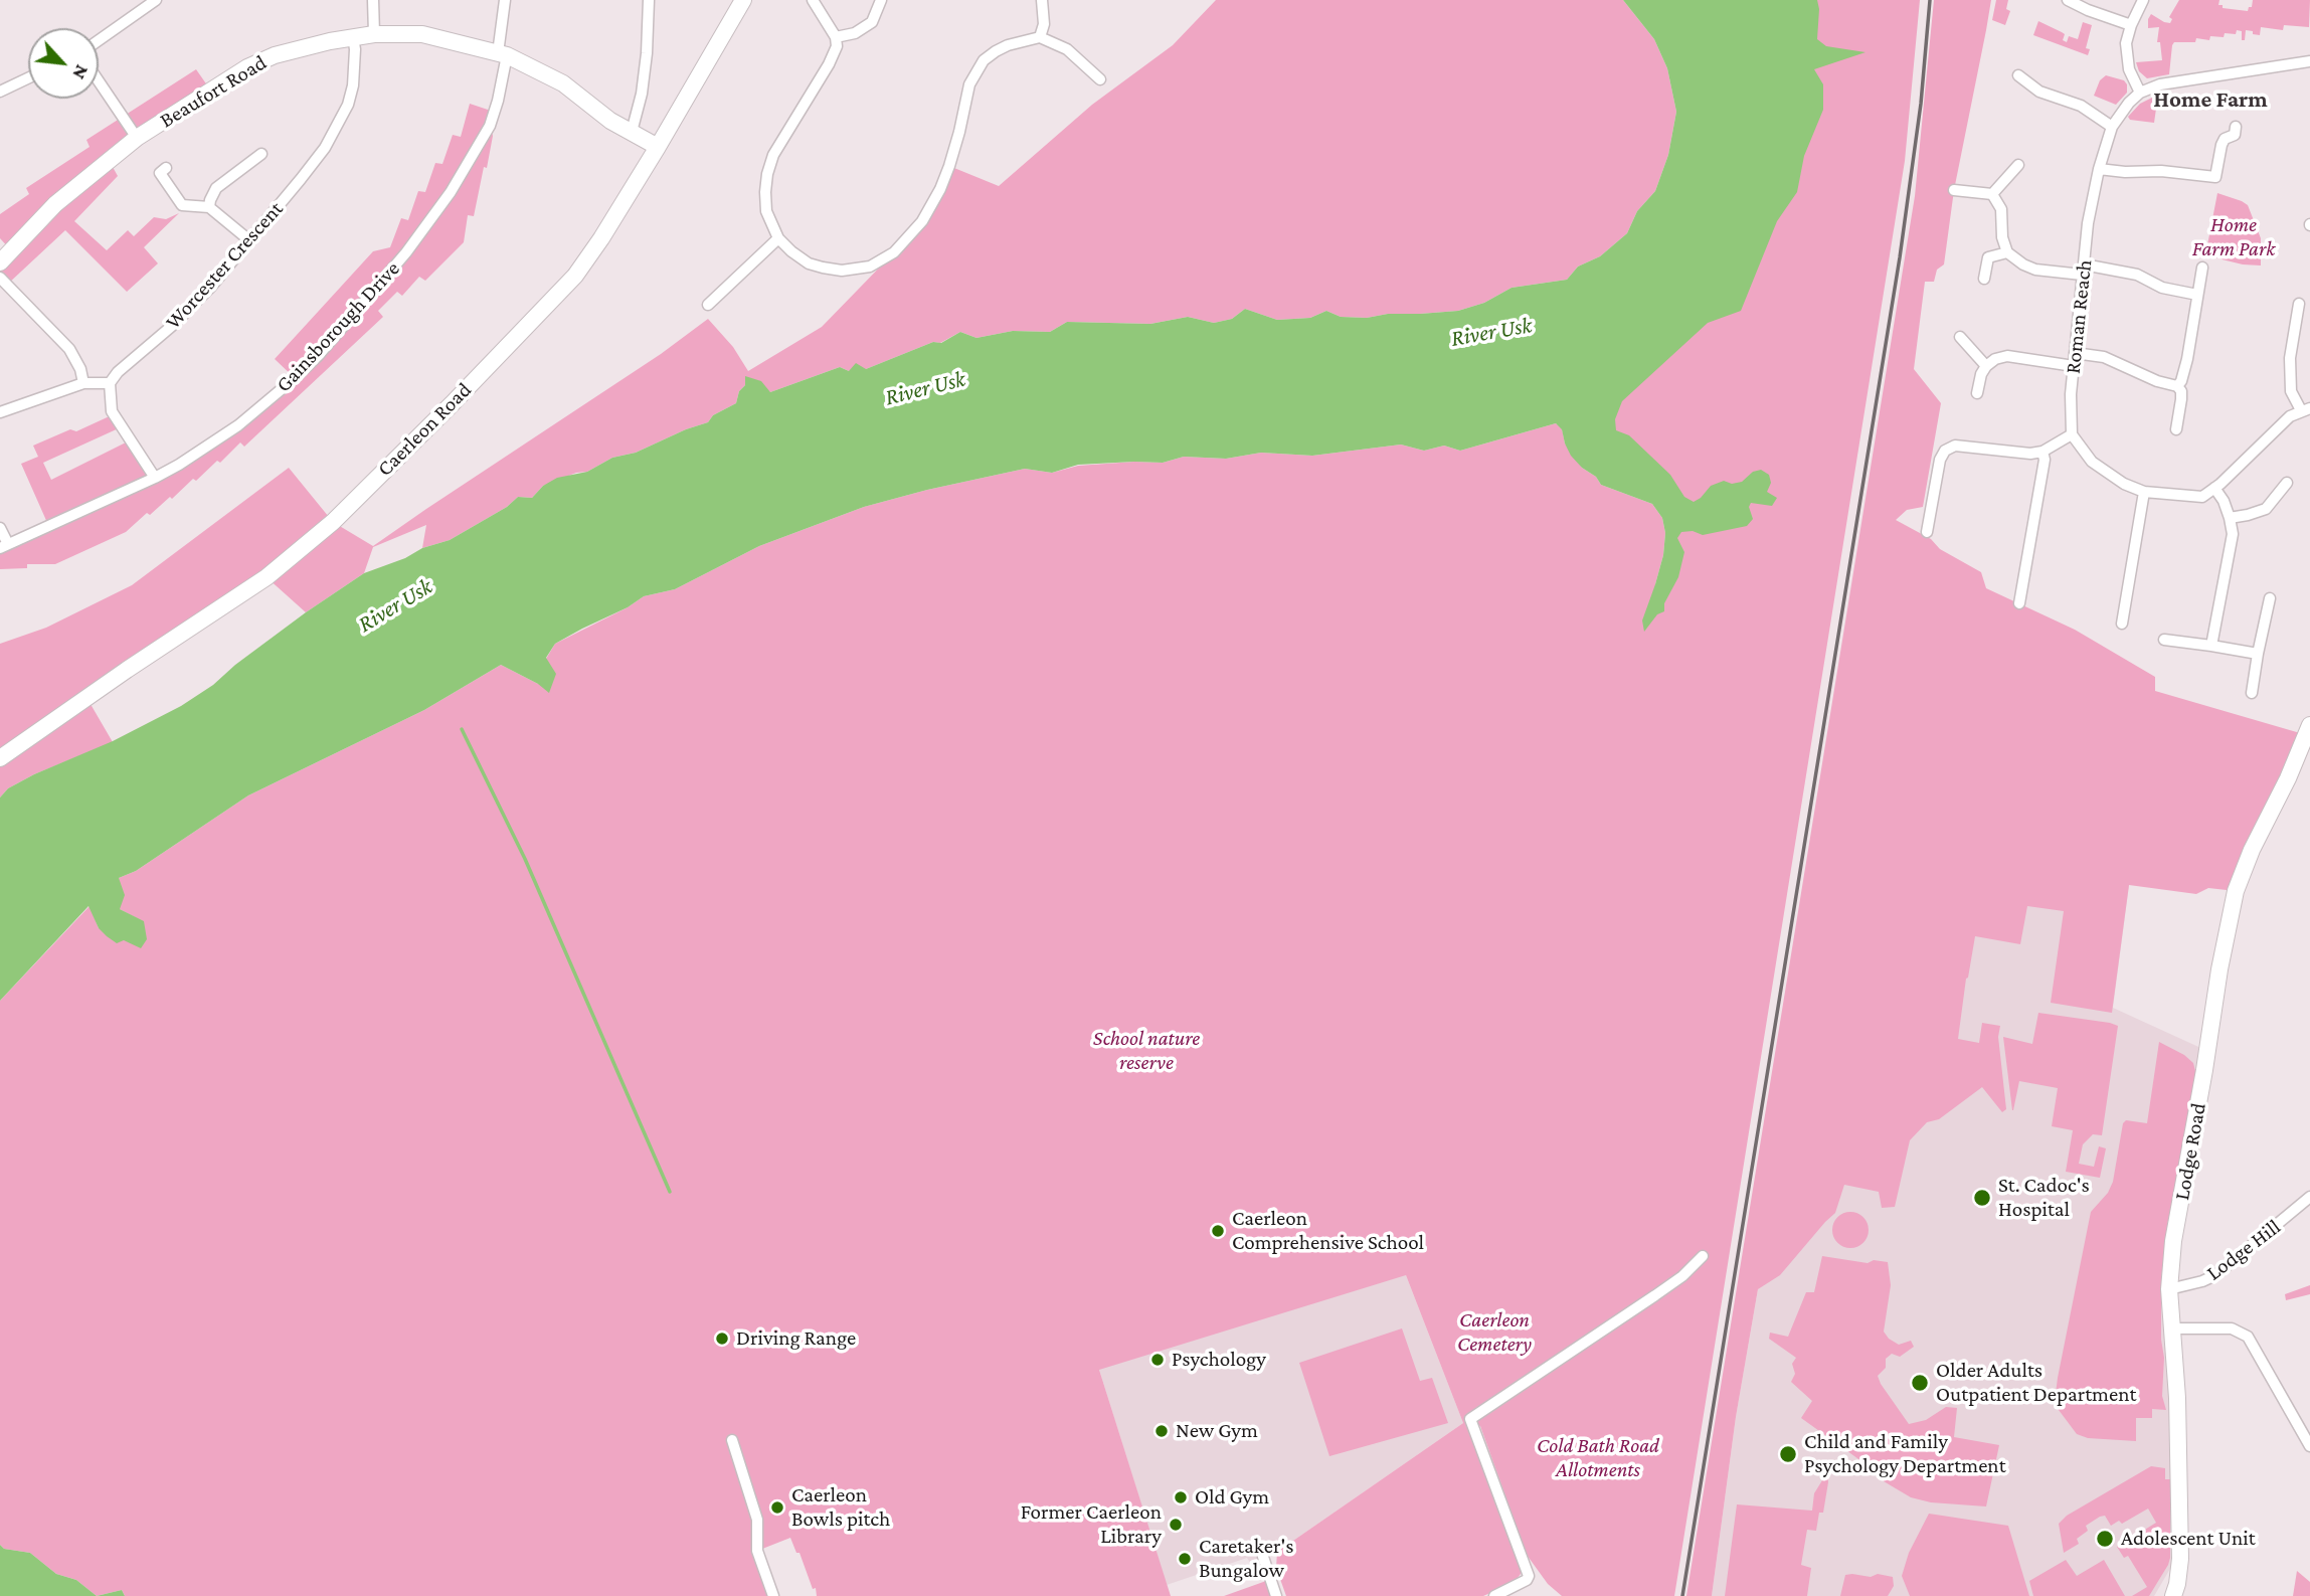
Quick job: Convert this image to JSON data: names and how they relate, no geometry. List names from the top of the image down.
{
  "streets": {
    "street": [
      "Beaufort Road",
      "Worcester Crescent",
      "Roman Reach",
      "Gainsborough Drive",
      "Caerleon Road",
      "Lodge Road",
      "Lodge Hill"
    ]
  },
  "crossings": [
    ["Beaufort Road", "Worcester Crescent"],
    ["Beaufort Road", "Gainsborough Drive"],
    ["Beaufort Road", "Caerleon Road"],
    ["Lodge Road", "Lodge Hill"]
  ],
  "districts": ["Home Farm"],
  "water": ["River Usk"],
  "parks": [
    "Home Farm Park",
    "School nature reserve",
    "Caerleon Cemetery",
    "Cold Bath Road Allotments"
  ],
  "places": [
    "St. Cadoc's Hospital",
    "Caerleon Comprehensive School",
    "Driving Range",
    "Psychology",
    "Older Adults Outpatient Department",
    "New Gym",
    "Child and Family Psychology Department",
    "Old Gym",
    "Caerleon Bowls pitch",
    "Former Caerleon Library",
    "Adolescent Unit",
    "Caretaker's Bungalow"
  ],
  "north": "bottom right"
}
